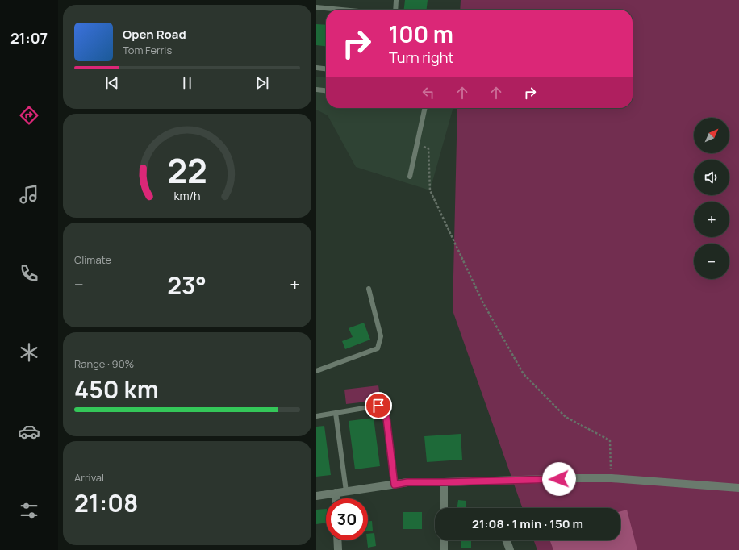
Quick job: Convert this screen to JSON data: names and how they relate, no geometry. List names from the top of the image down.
{
  "north": "top right",
  "page": {
    "tabs": "21:07",
    "turn": ["100 m", "Turn right"],
    "song": ["Open Road", "Tom Ferris"],
    "map_buttons": ["+", "−"],
    "tile": [
      "Climate",
      ["Range · 90%", "450 km"],
      ["Arrival", "21:08"]
    ],
    "heat": ["−", "23°", "+"],
    "limit": "30",
    "trip": "21:08 · 1 min · 150 m",
    "gauge": ["22", "km/h"]
  }
}
